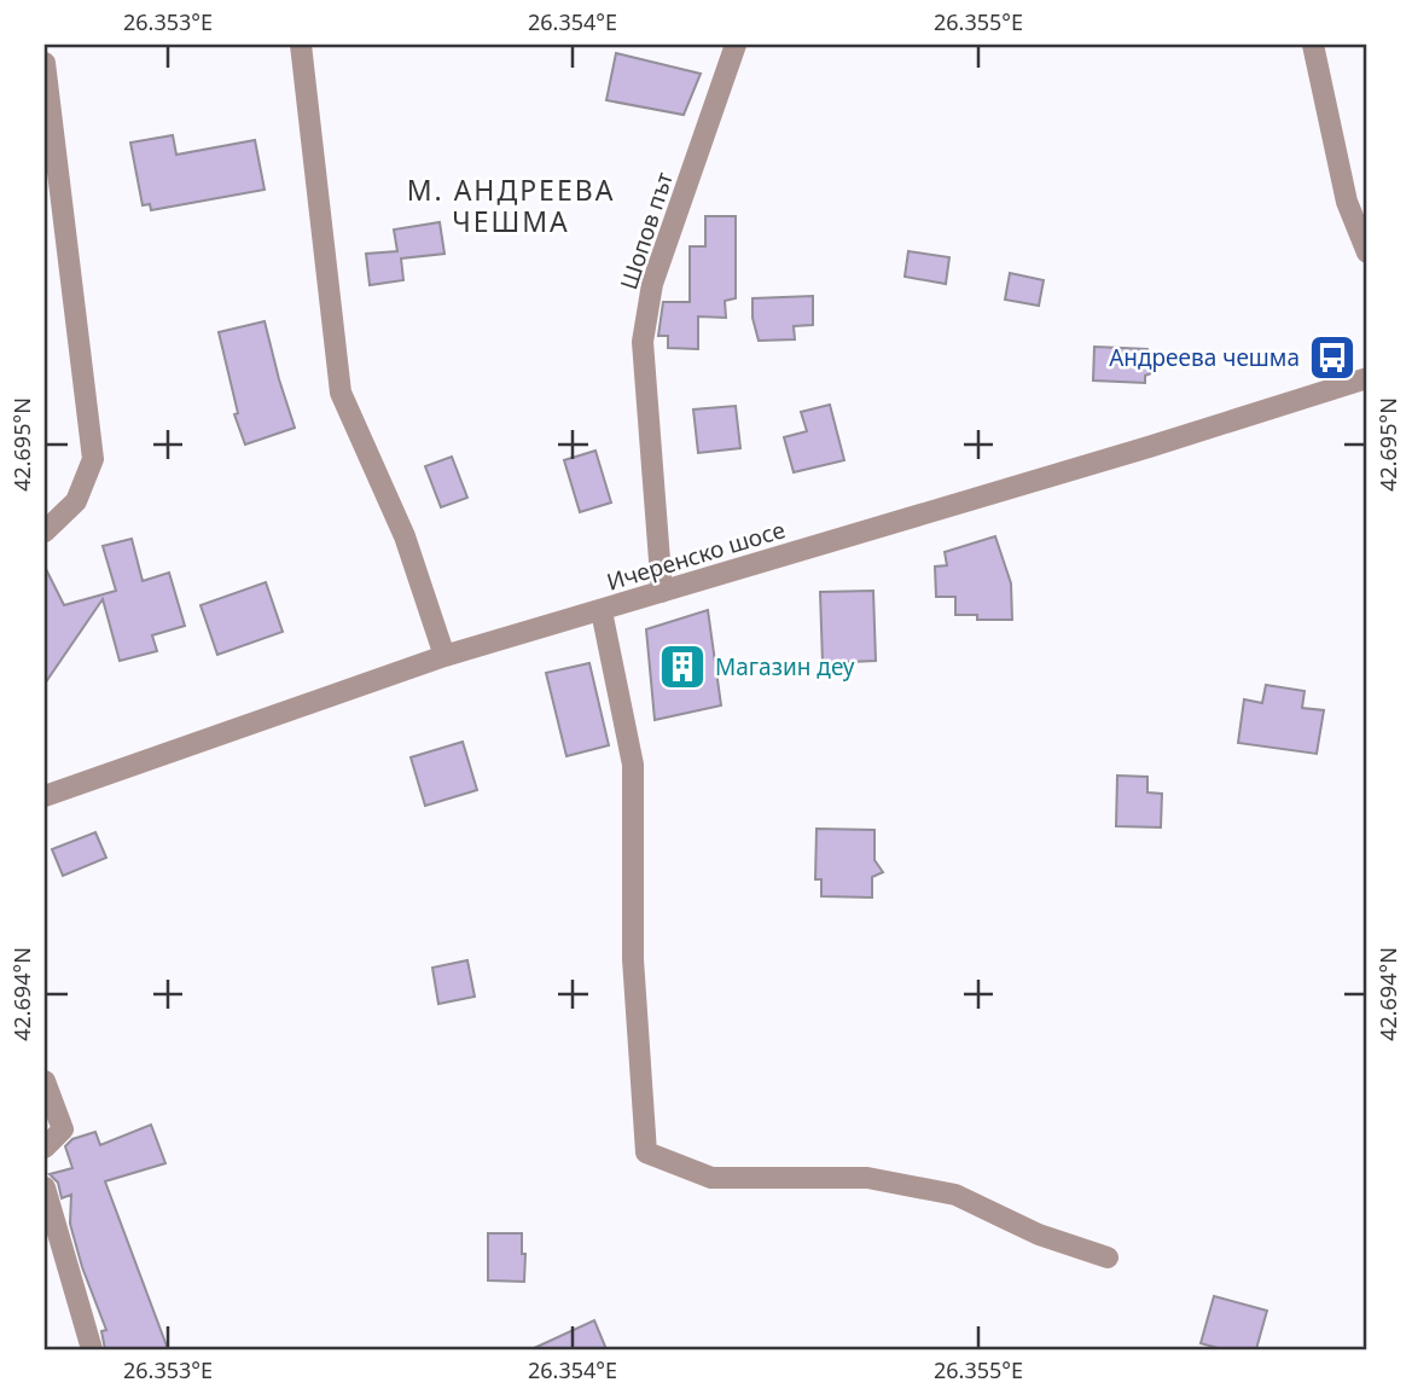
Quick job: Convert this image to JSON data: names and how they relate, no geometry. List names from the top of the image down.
{
  "streets": {
    "street": ["Шопов път", "Ичеренско шосе"]
  },
  "crossings": [
    ["Шопов път", "Ичеренско шосе"]
  ],
  "districts": ["М. АНДРЕЕВА ЧЕШМА"],
  "places": {
    "bus stop": ["Андреева чешма"],
    "building": ["Магазин деу"]
  },
  "coordinates": [
    "26.353°E",
    "26.354°E",
    "26.355°E",
    "42.695°N",
    "42.694°N"
  ]
}
